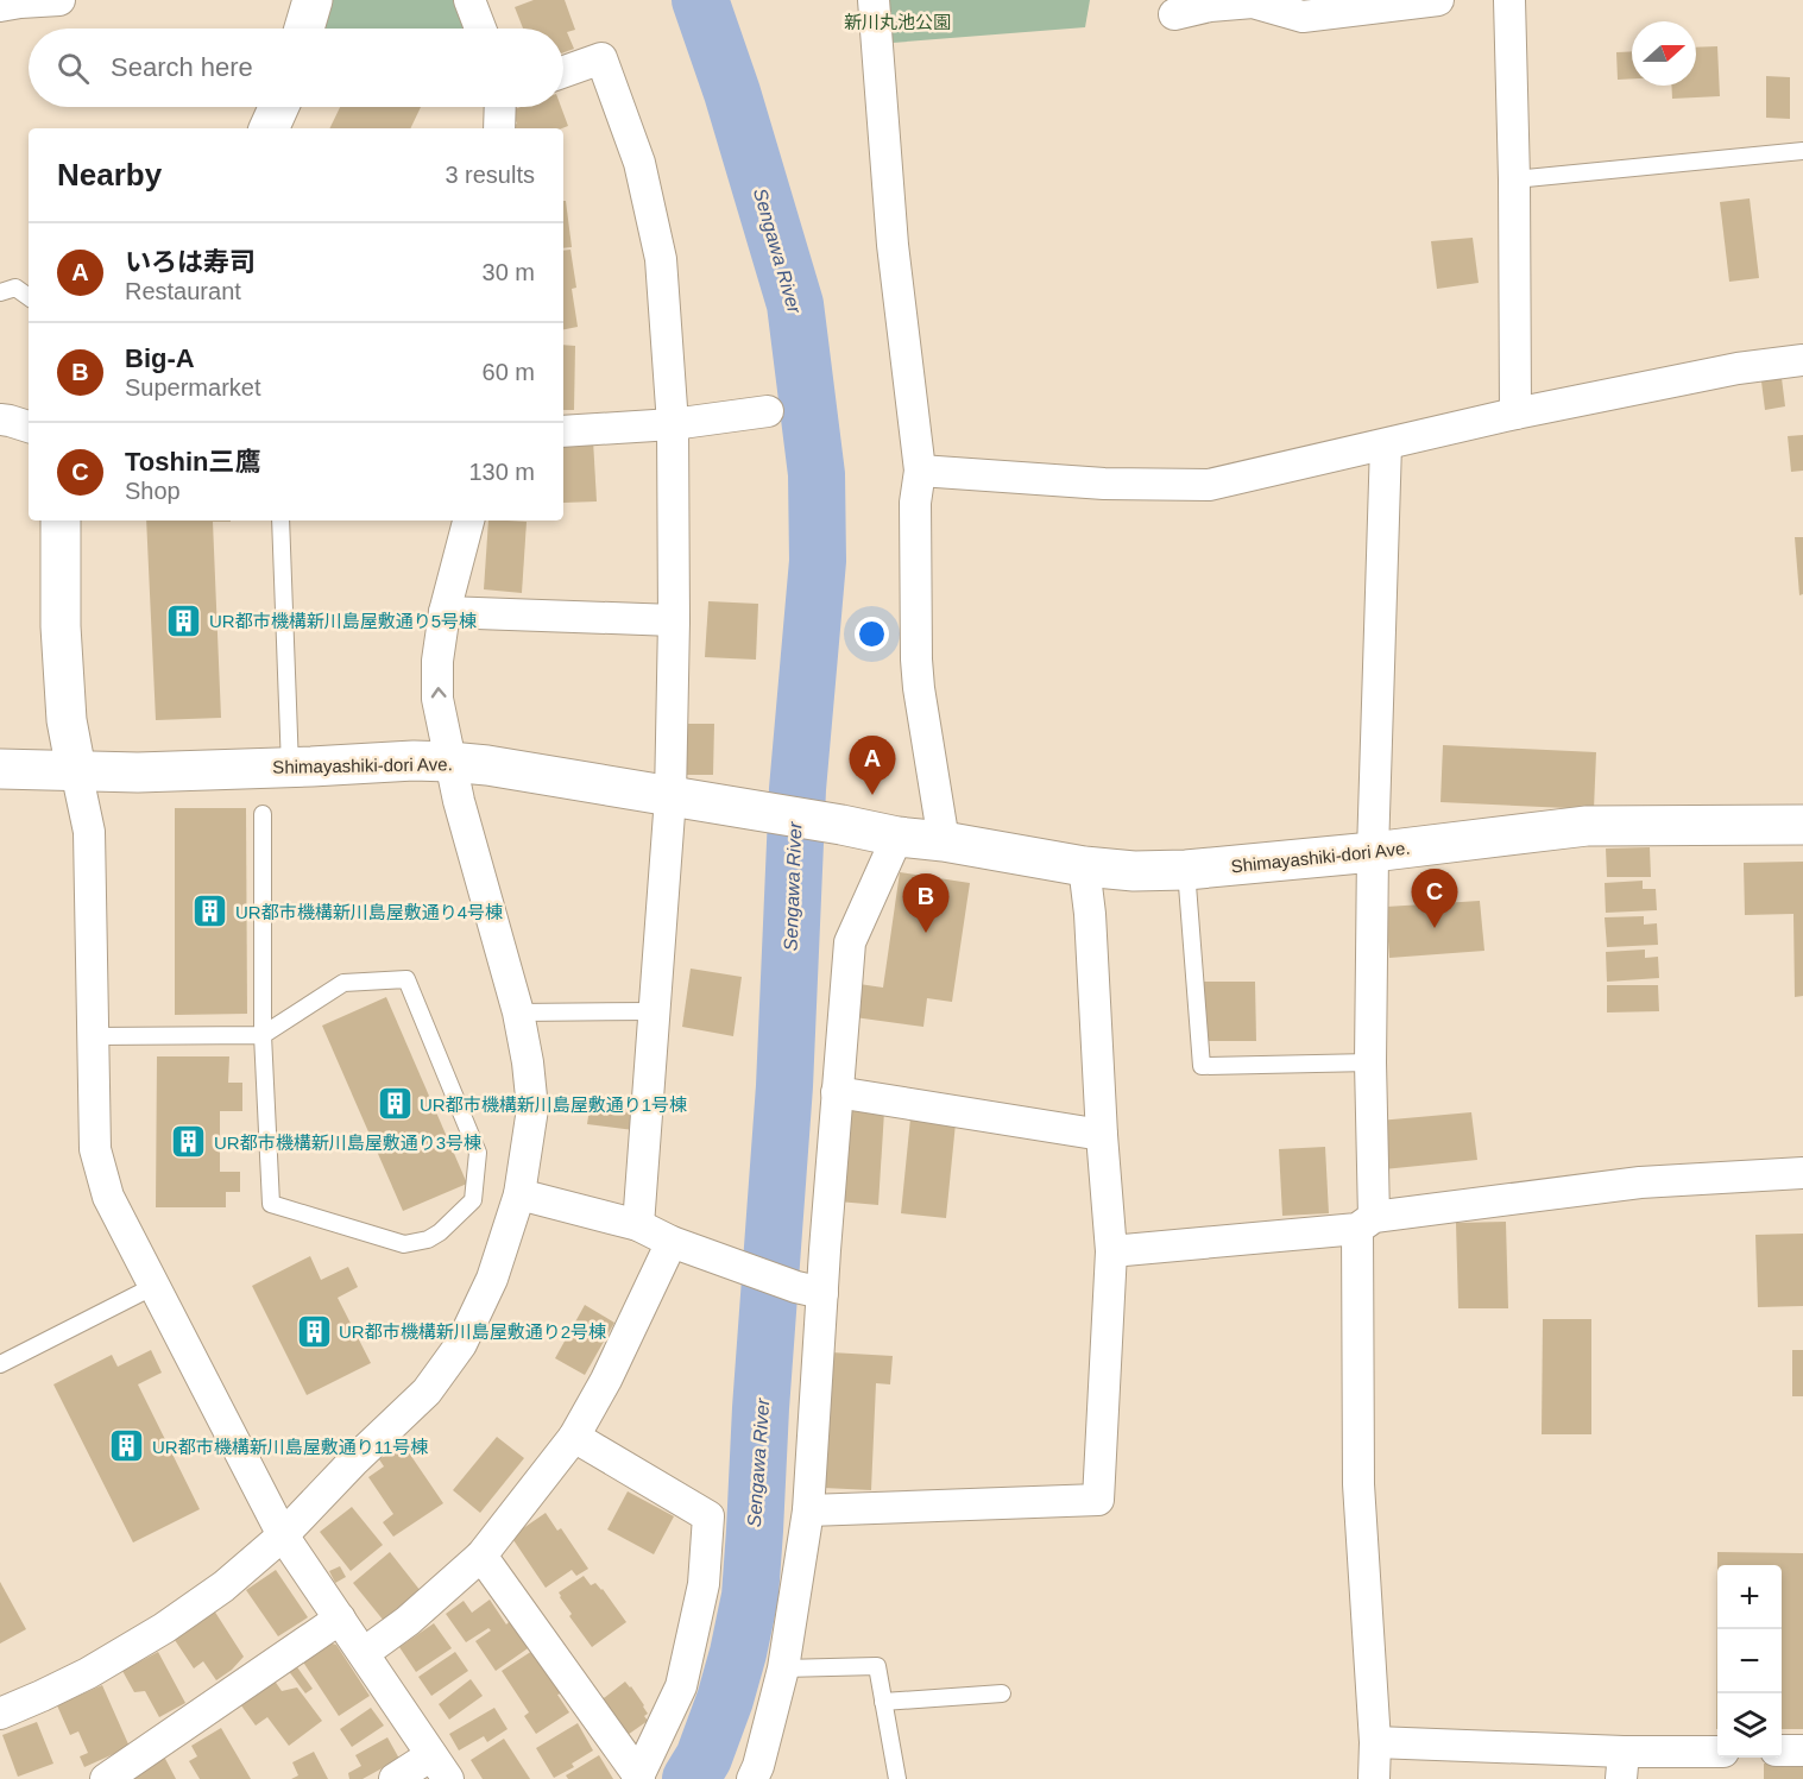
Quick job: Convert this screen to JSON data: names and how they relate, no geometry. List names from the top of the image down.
{
  "streets": {
    "street": ["Shimayashiki-dori Ave."]
  },
  "water": ["Sengawa River"],
  "parks": ["新川丸池公園"],
  "places": {
    "building": [
      "UR都市機構新川島屋敷通り5号棟",
      "UR都市機構新川島屋敷通り4号棟",
      "UR都市機構新川島屋敷通り1号棟",
      "UR都市機構新川島屋敷通り3号棟",
      "UR都市機構新川島屋敷通り2号棟",
      "UR都市機構新川島屋敷通り11号棟"
    ]
  },
  "north": "right",
  "page": {
    "search": "Search here",
    "heading": ["Nearby", "3 results"],
    "list": [
      {
        "mark": "A",
        "name": "いろは寿司",
        "note": "Restaurant",
        "value": "30 m"
      },
      {
        "mark": "B",
        "name": "Big-A",
        "note": "Supermarket",
        "value": "60 m"
      },
      {
        "mark": "C",
        "name": "Toshin三鷹",
        "note": "Shop",
        "value": "130 m"
      }
    ],
    "pins": ["A", "C", "B"],
    "map_buttons": ["+", "−"]
  }
}
